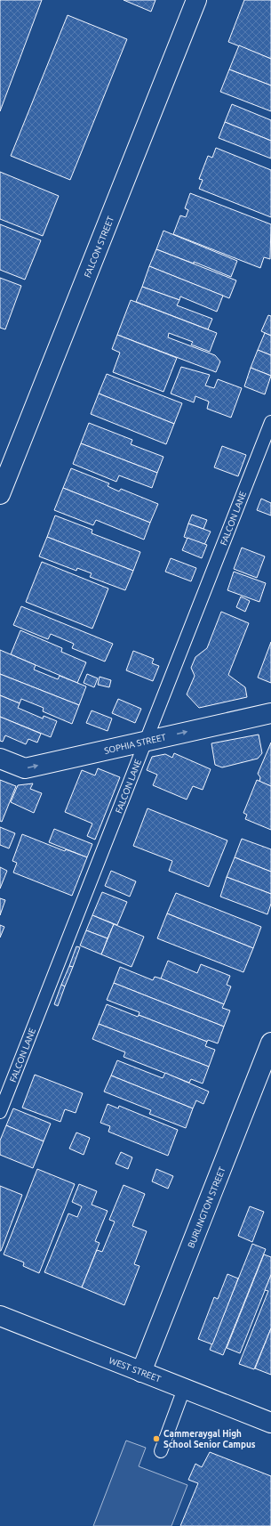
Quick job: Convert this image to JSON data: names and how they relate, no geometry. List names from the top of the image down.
{
  "streets": {
    "street": [
      "FALCON STREET",
      "SOPHIA STREET",
      "BURLINGTON STREET",
      "WEST STREET"
    ],
    "lane": ["FALCON LANE"]
  },
  "crossings": [
    ["FALCON LANE", "SOPHIA STREET"],
    ["BURLINGTON STREET", "WEST STREET"]
  ],
  "one_way": ["SOPHIA STREET"],
  "places": ["Cammeraygal High School Senior Campus"]
}
